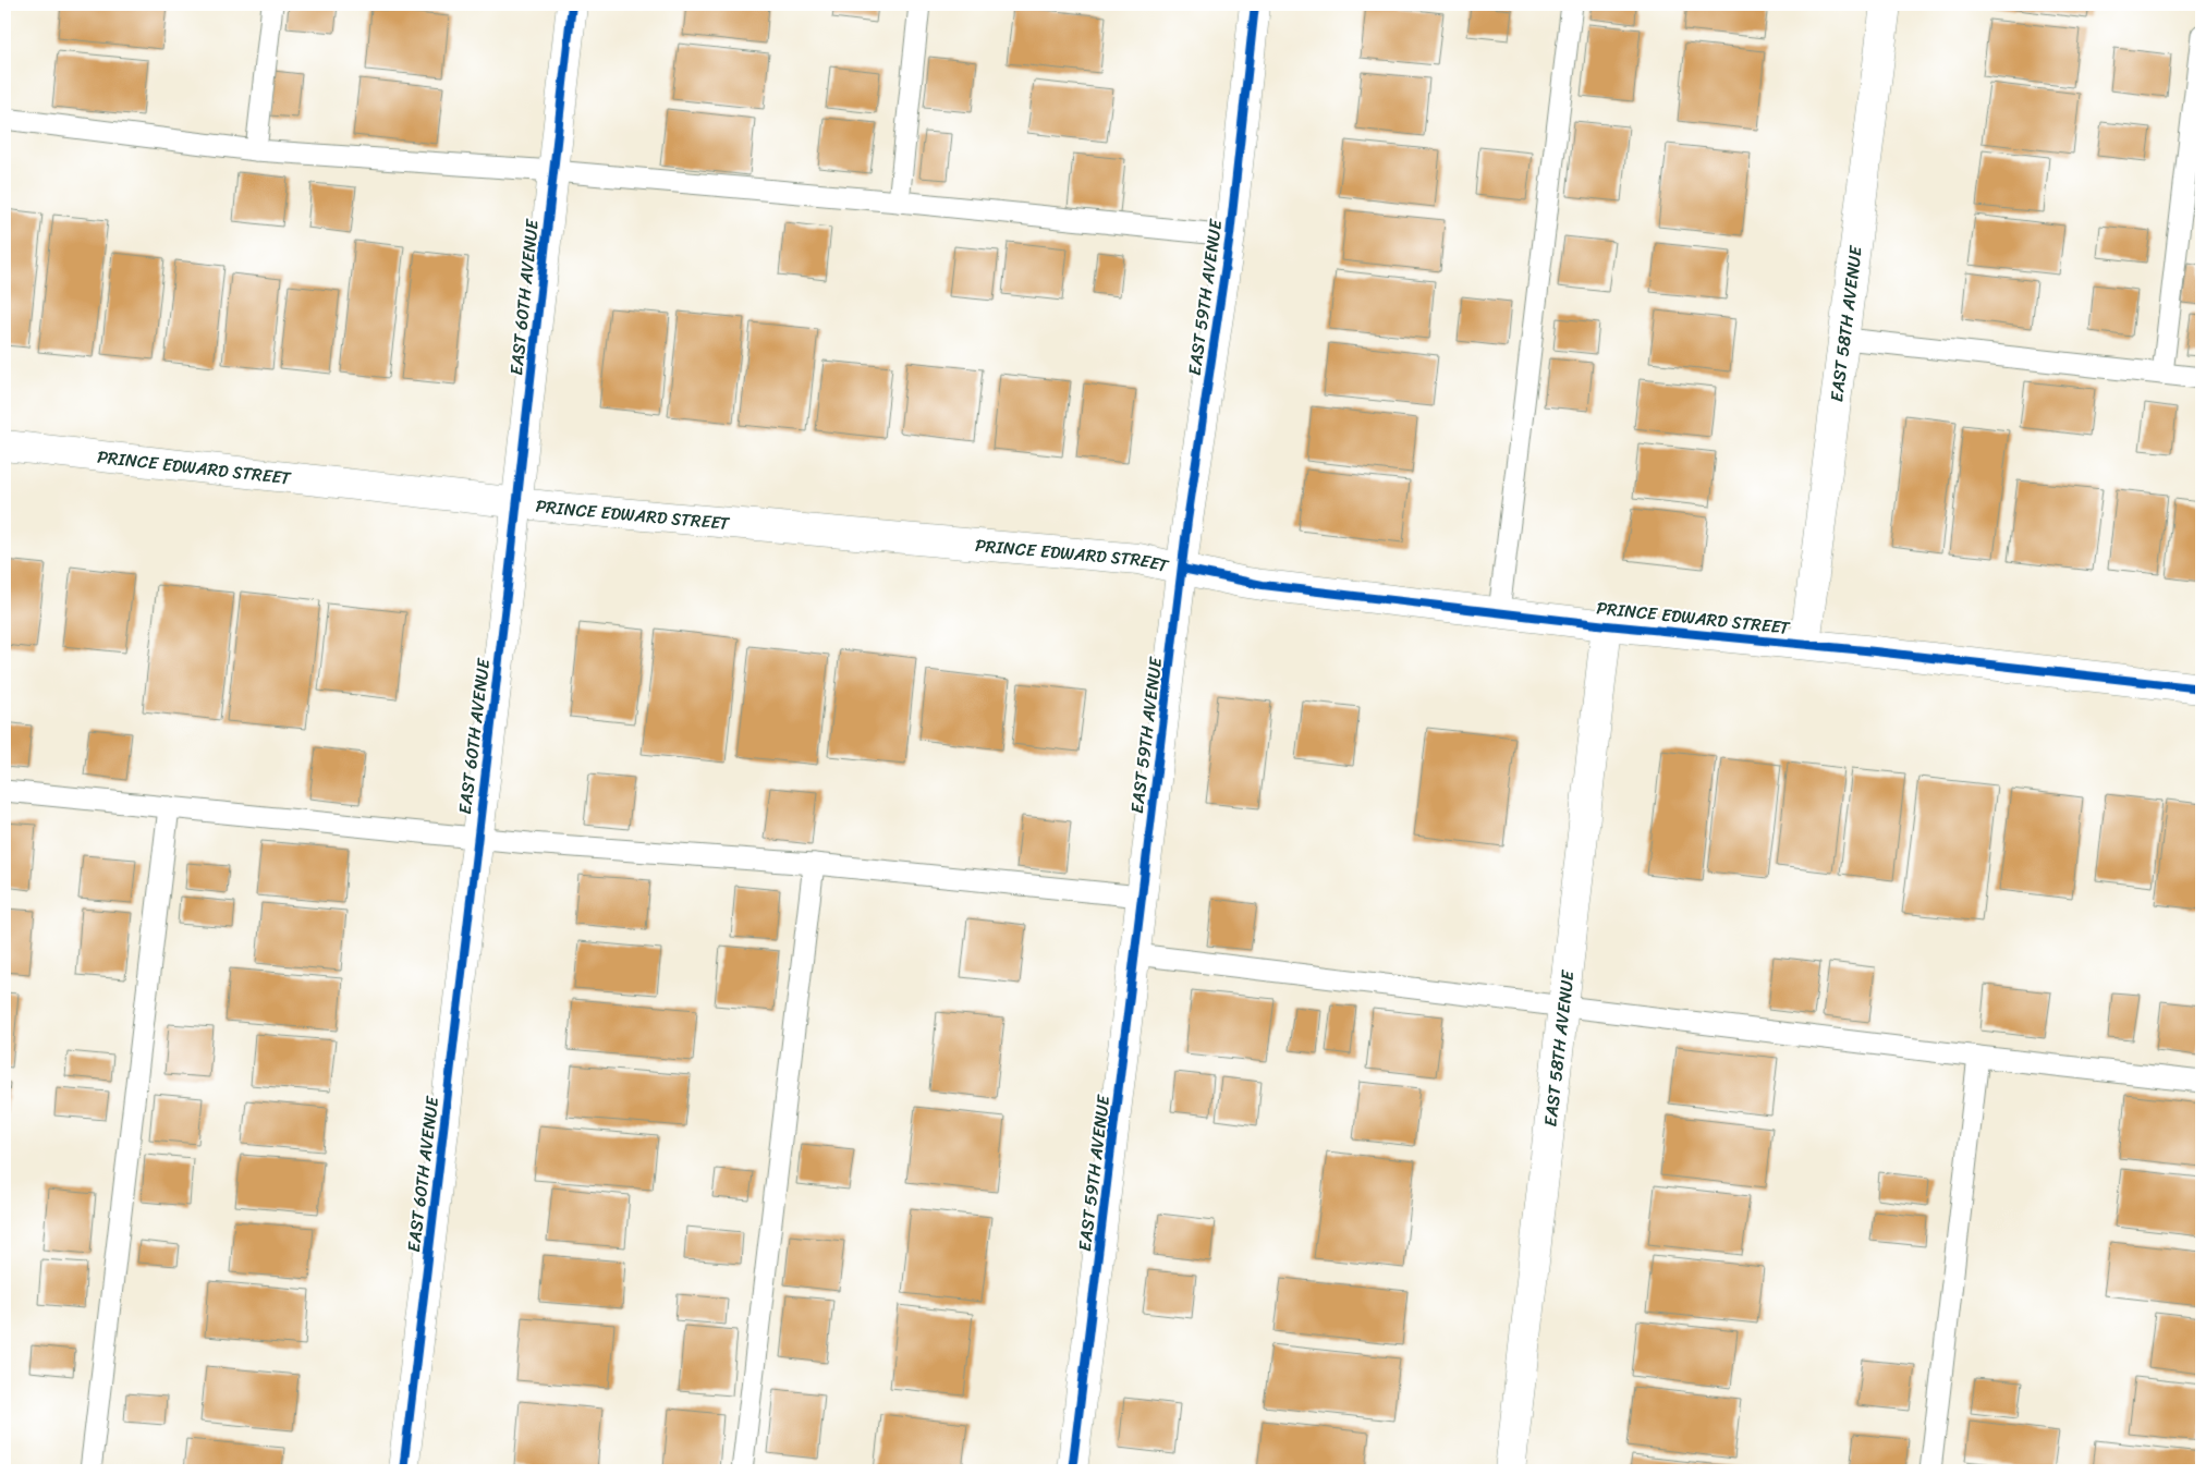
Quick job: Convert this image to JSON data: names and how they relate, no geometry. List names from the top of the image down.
{
  "streets": {
    "street": [
      "EAST 60TH AVENUE",
      "EAST 59TH AVENUE",
      "EAST 58TH AVENUE",
      "PRINCE EDWARD STREET"
    ]
  },
  "crossings": [
    ["EAST 60TH AVENUE", "PRINCE EDWARD STREET"],
    ["EAST 59TH AVENUE", "PRINCE EDWARD STREET"],
    ["EAST 58TH AVENUE", "PRINCE EDWARD STREET"]
  ]
}
